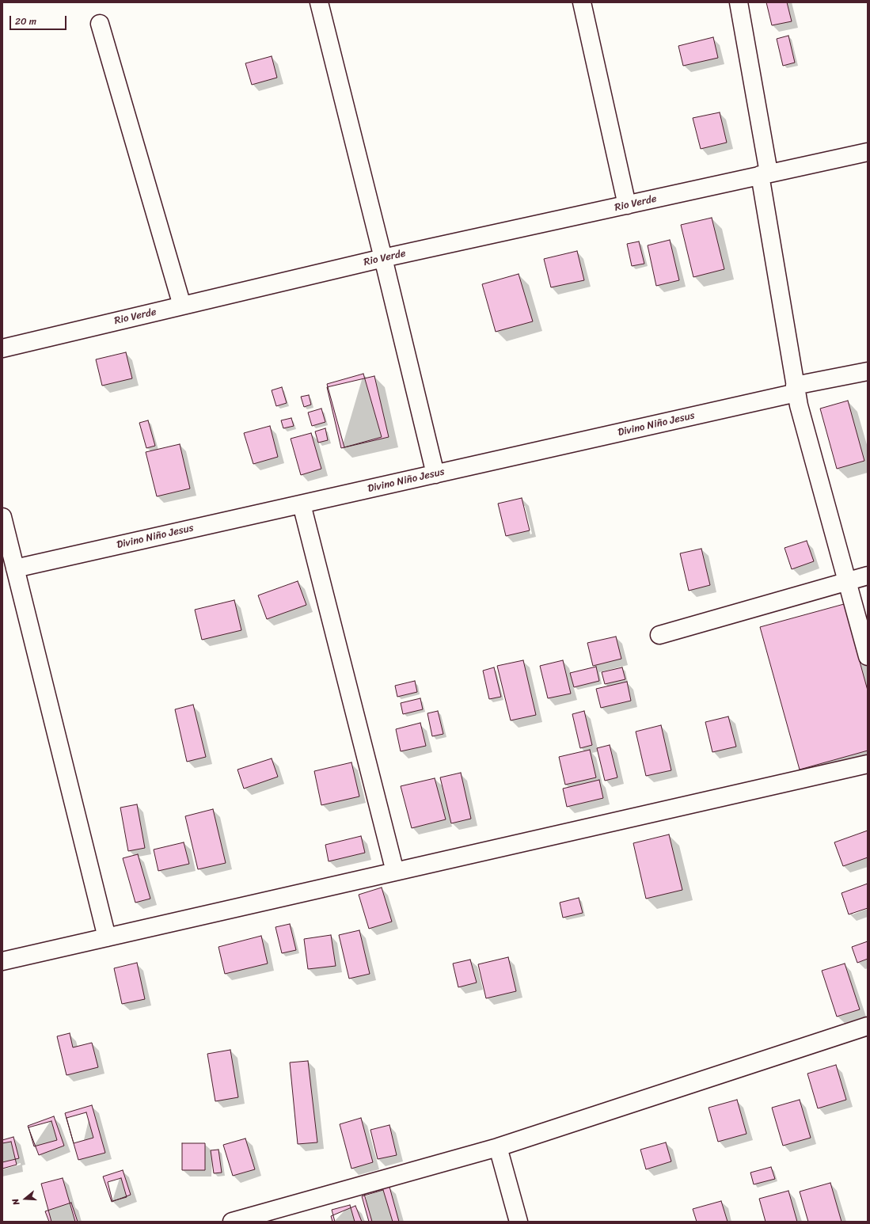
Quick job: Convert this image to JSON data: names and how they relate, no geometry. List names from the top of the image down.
{
  "streets": {
    "street": ["Rio Verde", "Divino Niño Jesus"]
  },
  "scale_bar": "20 m",
  "north": "left"
}
